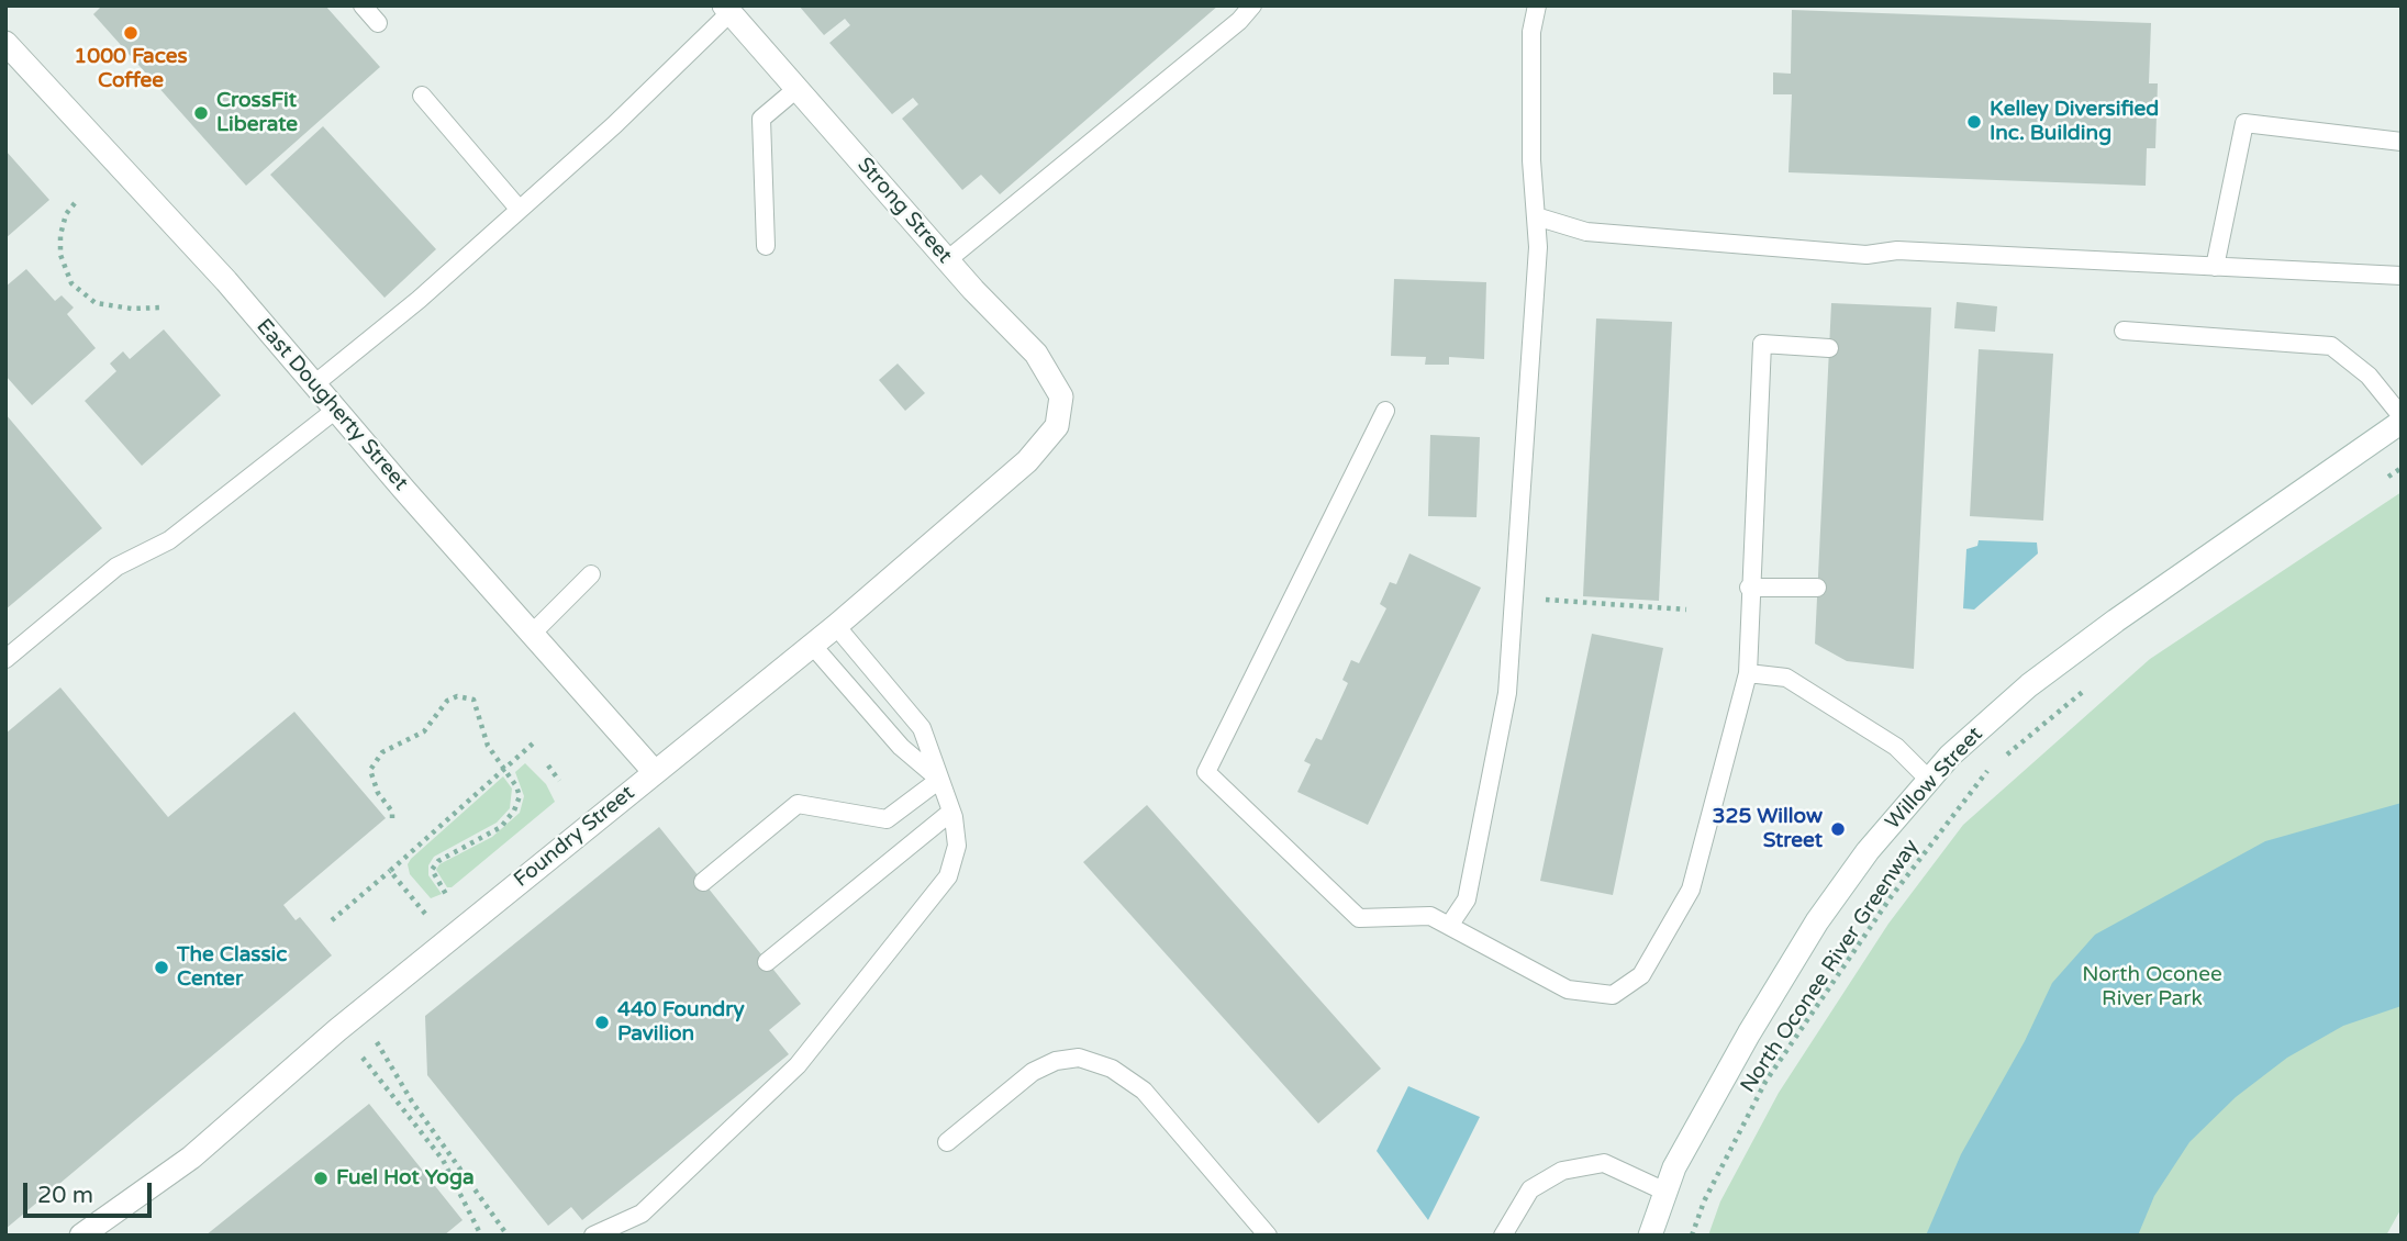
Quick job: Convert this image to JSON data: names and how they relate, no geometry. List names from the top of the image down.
{
  "streets": {
    "street": [
      "Strong Street",
      "East Dougherty Street",
      "Willow Street",
      "Foundry Street"
    ],
    "path": ["North Oconee River Greenway"]
  },
  "crossings": [
    ["Strong Street", "Foundry Street"],
    ["East Dougherty Street", "Foundry Street"]
  ],
  "parks": ["North Oconee River Park"],
  "places": [
    "1000 Faces Coffee",
    "CrossFit Liberate",
    "Kelley Diversified Inc. Building",
    "325 Willow Street",
    "The Classic Center",
    "440 Foundry Pavilion",
    "Fuel Hot Yoga"
  ],
  "scale_bar": "20 m"
}
